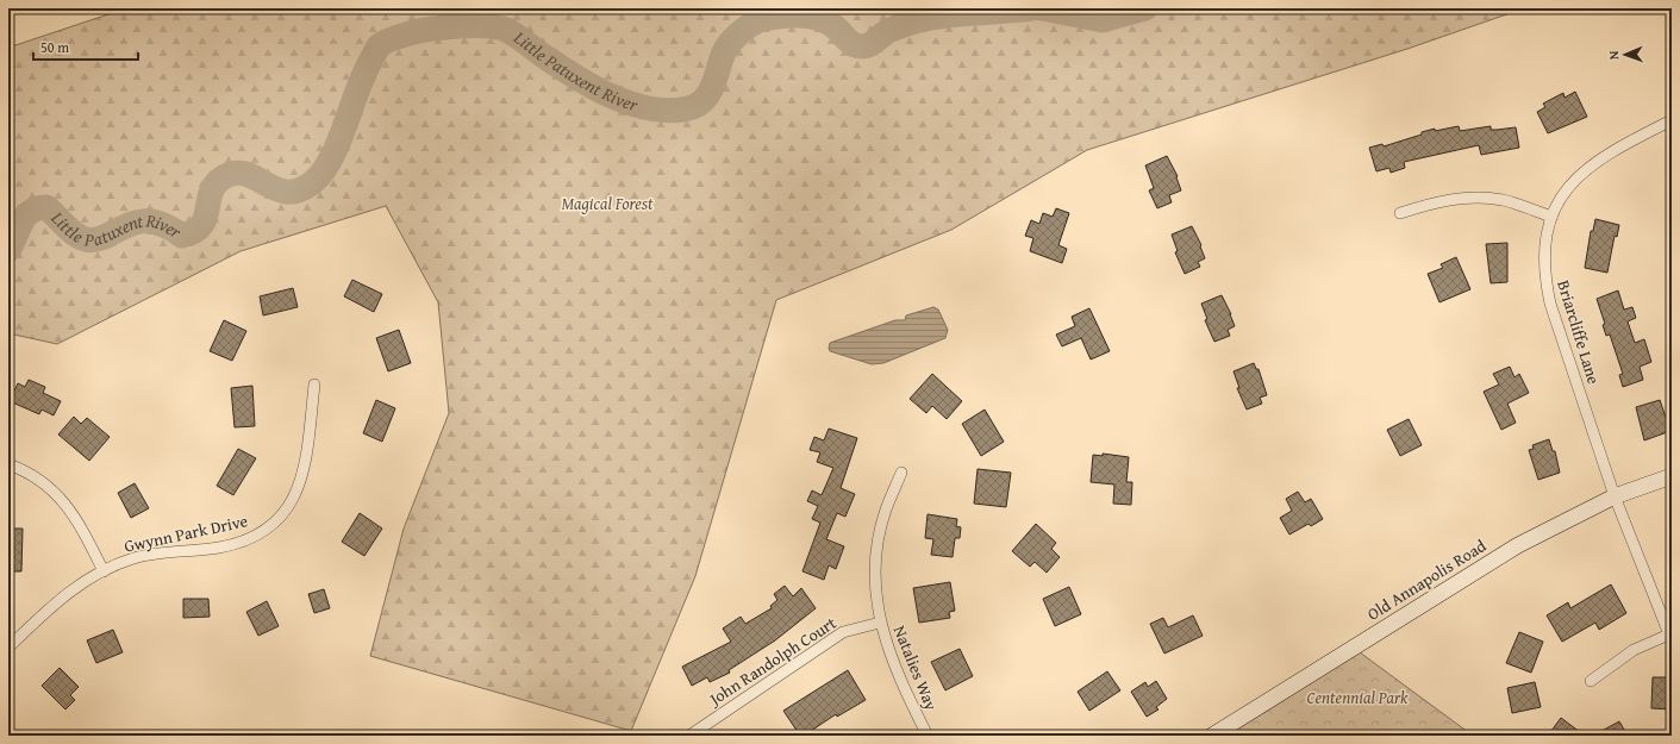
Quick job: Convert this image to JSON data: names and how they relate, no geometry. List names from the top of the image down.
{
  "streets": {
    "street": [
      "Briarcliffe Lane",
      "Gwynn Park Drive",
      "Old Annapolis Road",
      "John Randolph Court",
      "Natalies Way"
    ]
  },
  "crossings": [
    ["Briarcliffe Lane", "Old Annapolis Road"],
    ["John Randolph Court", "Natalies Way"]
  ],
  "water": ["Little Patuxent River"],
  "parks": ["Magical Forest", "Centennial Park"],
  "scale_bar": "50 m",
  "north": "left"
}
